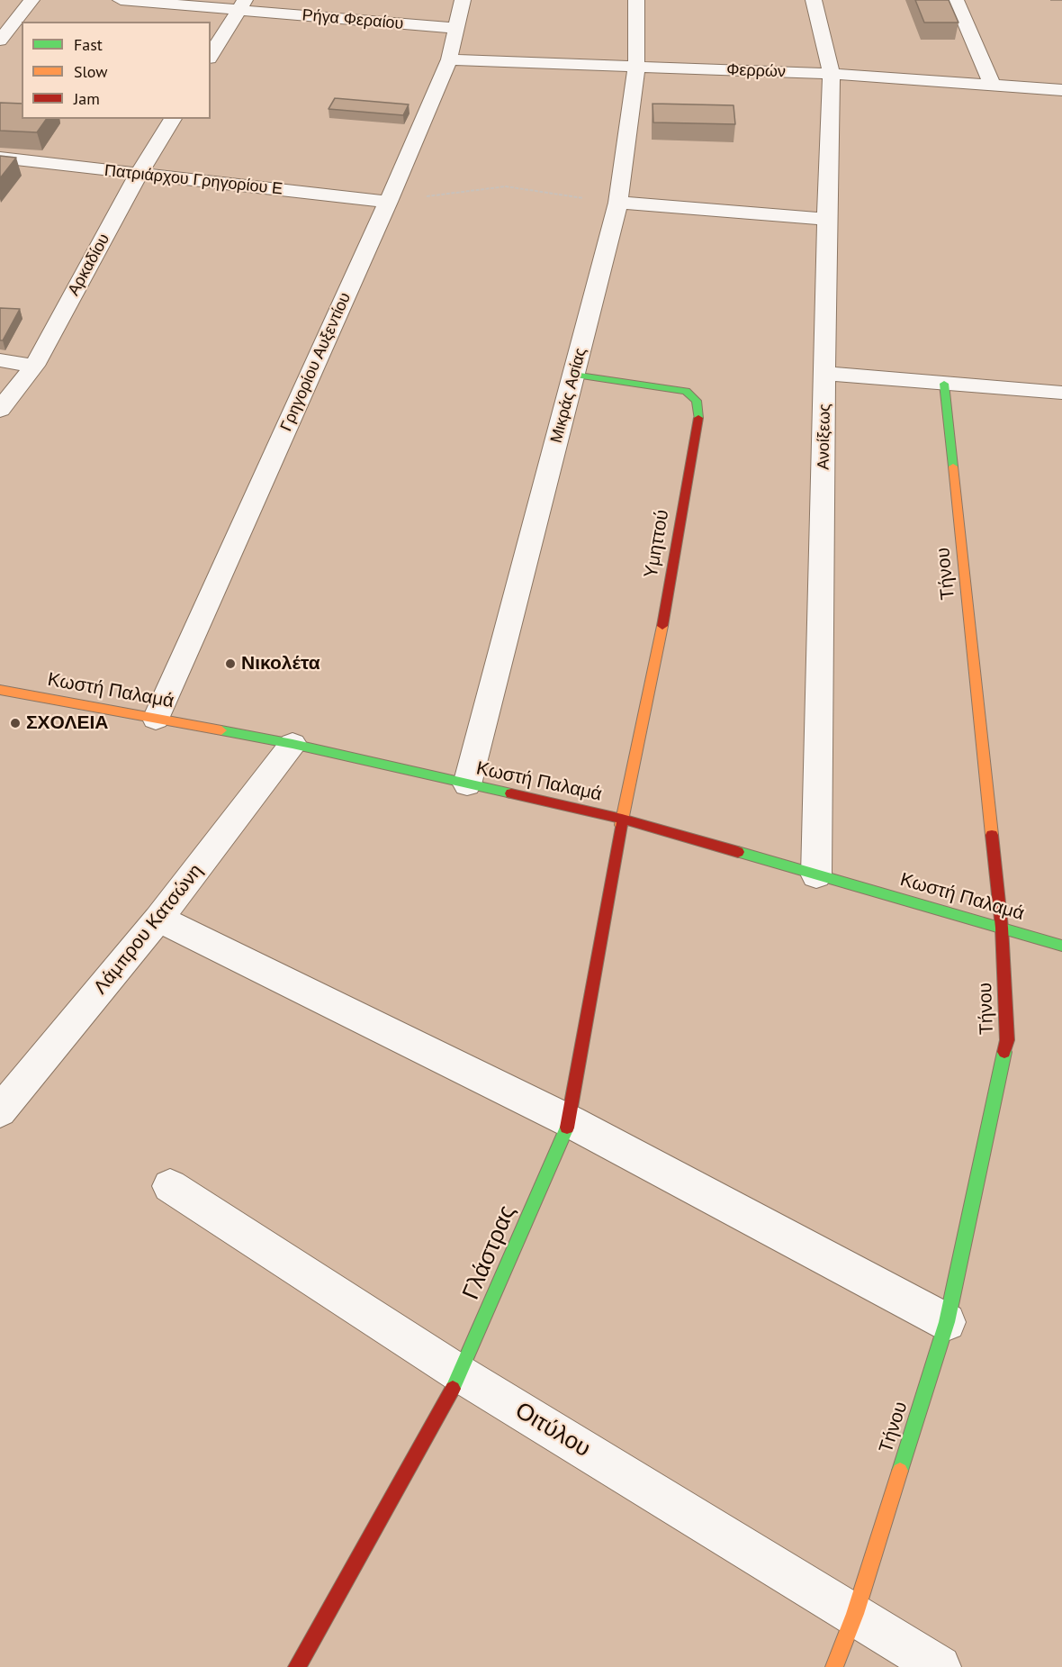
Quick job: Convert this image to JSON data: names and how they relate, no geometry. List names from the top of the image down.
{
  "streets": {
    "street": [
      "Ρήγα Φεραίου",
      "Φερρών",
      "Πατριάρχου Γρηγορίου Ε",
      "Αρκαδίου",
      "Γρηγορίου Αυξεντίου",
      "Μικράς Ασίας",
      "Ανοίξεως",
      "Υμηττού",
      "Τήνου",
      "Κωστή Παλαμά",
      "Λάμπρου Κατσώνη",
      "Γλάστρας",
      "Οιτύλου"
    ]
  },
  "crossings": [
    ["Ρήγα Φεραίου", "Γρηγορίου Αυξεντίου"],
    ["Φερρών", "Γρηγορίου Αυξεντίου"],
    ["Φερρών", "Μικράς Ασίας"],
    ["Φερρών", "Ανοίξεως"],
    ["Πατριάρχου Γρηγορίου Ε", "Αρκαδίου"],
    ["Πατριάρχου Γρηγορίου Ε", "Γρηγορίου Αυξεντίου"],
    ["Γρηγορίου Αυξεντίου", "Κωστή Παλαμά"],
    ["Μικράς Ασίας", "Υμηττού"],
    ["Μικράς Ασίας", "Κωστή Παλαμά"],
    ["Ανοίξεως", "Κωστή Παλαμά"],
    ["Υμηττού", "Κωστή Παλαμά"],
    ["Υμηττού", "Γλάστρας"],
    ["Τήνου", "Κωστή Παλαμά"],
    ["Τήνου", "Οιτύλου"],
    ["Κωστή Παλαμά", "Λάμπρου Κατσώνη"],
    ["Κωστή Παλαμά", "Γλάστρας"],
    ["Γλάστρας", "Οιτύλου"]
  ],
  "places": ["Νικολέτα", "ΣΧΟΛΕΙΑ"],
  "legend": ["Fast", "Slow", "Jam"]
}
